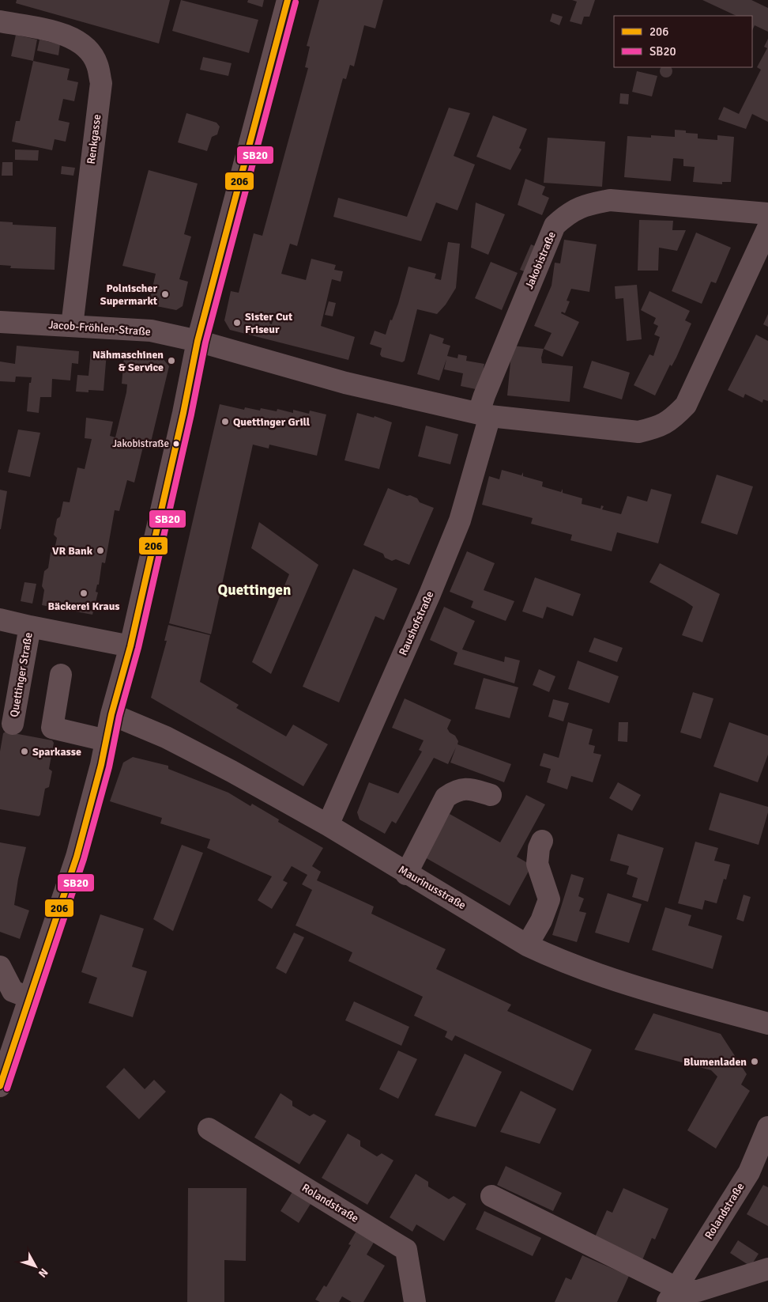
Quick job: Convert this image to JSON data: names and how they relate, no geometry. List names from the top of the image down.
{
  "streets": {
    "street": [
      "Renkgasse",
      "Jakobistraße",
      "Jacob-Fröhlen-Straße",
      "Raushofstraße",
      "Quettinger Straße",
      "Maurinusstraße",
      "Rolandstraße"
    ]
  },
  "crossings": [
    ["Renkgasse", "Jacob-Fröhlen-Straße"],
    ["Jakobistraße", "Raushofstraße"],
    ["Raushofstraße", "Maurinusstraße"]
  ],
  "districts": ["Quettingen"],
  "places": [
    "Polnischer Supermarkt",
    "Sister Cut Friseur",
    "Nähmaschinen & Service",
    "Quettinger Grill",
    "Jakobistraße",
    "VR Bank",
    "Bäckerei Kraus",
    "Sparkasse",
    "Blumenladen"
  ],
  "lines": ["transit line 206", "transit line SB20"],
  "legend": ["206", "SB20"],
  "north": "bottom right"
}
